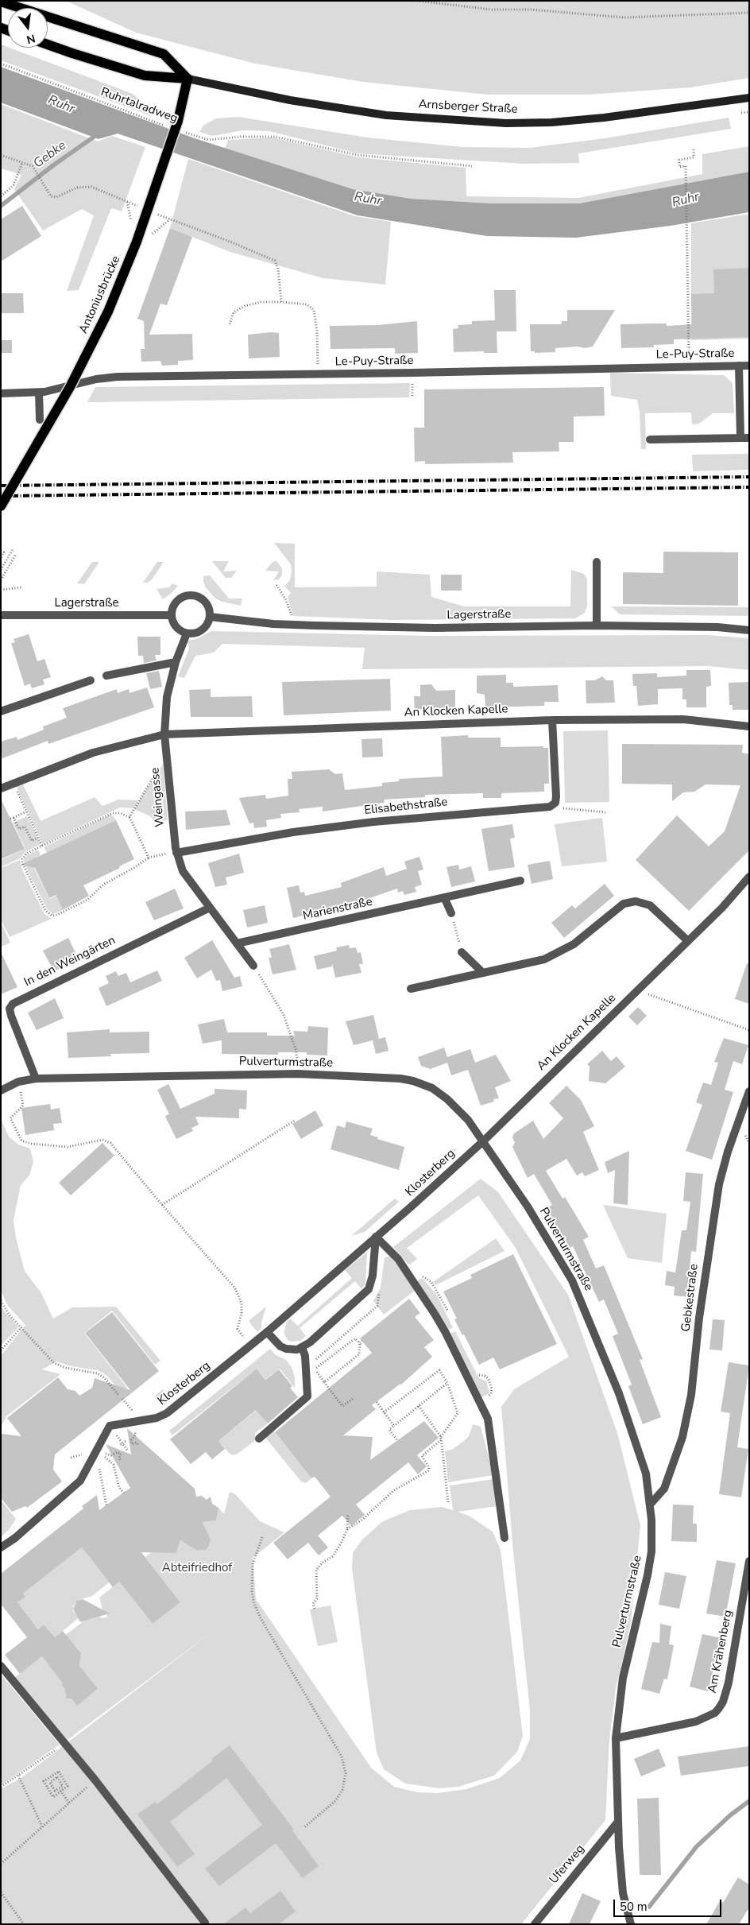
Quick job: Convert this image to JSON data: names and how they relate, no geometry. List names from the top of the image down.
{
  "streets": {
    "main road": ["Arnsberger Straße", "Antoniusbrücke"],
    "street": [
      "Le-Puy-Straße",
      "Lagerstraße",
      "An Klocken Kapelle",
      "Weingasse",
      "Elisabethstraße",
      "Marienstraße",
      "In den Weingärten",
      "Pulverturmstraße",
      "Klosterberg",
      "Gebkestraße",
      "Am Krähenberg",
      "Uferweg"
    ],
    "path": ["Ruhrtalradweg"]
  },
  "crossings": [
    ["Ruhrtalradweg", "Antoniusbrücke"],
    ["Arnsberger Straße", "Antoniusbrücke"],
    ["Lagerstraße", "Weingasse"],
    ["An Klocken Kapelle", "Weingasse"],
    ["An Klocken Kapelle", "Pulverturmstraße"],
    ["An Klocken Kapelle", "Klosterberg"],
    ["Weingasse", "Elisabethstraße"],
    ["Weingasse", "Marienstraße"],
    ["Weingasse", "In den Weingärten"],
    ["In den Weingärten", "Pulverturmstraße"],
    ["Pulverturmstraße", "Klosterberg"],
    ["Pulverturmstraße", "Gebkestraße"],
    ["Pulverturmstraße", "Am Krähenberg"],
    ["Pulverturmstraße", "Uferweg"]
  ],
  "water": ["Ruhr", "Gebke"],
  "parks": ["Abteifriedhof"],
  "scale_bar": "50 m",
  "north": "bottom"
}
